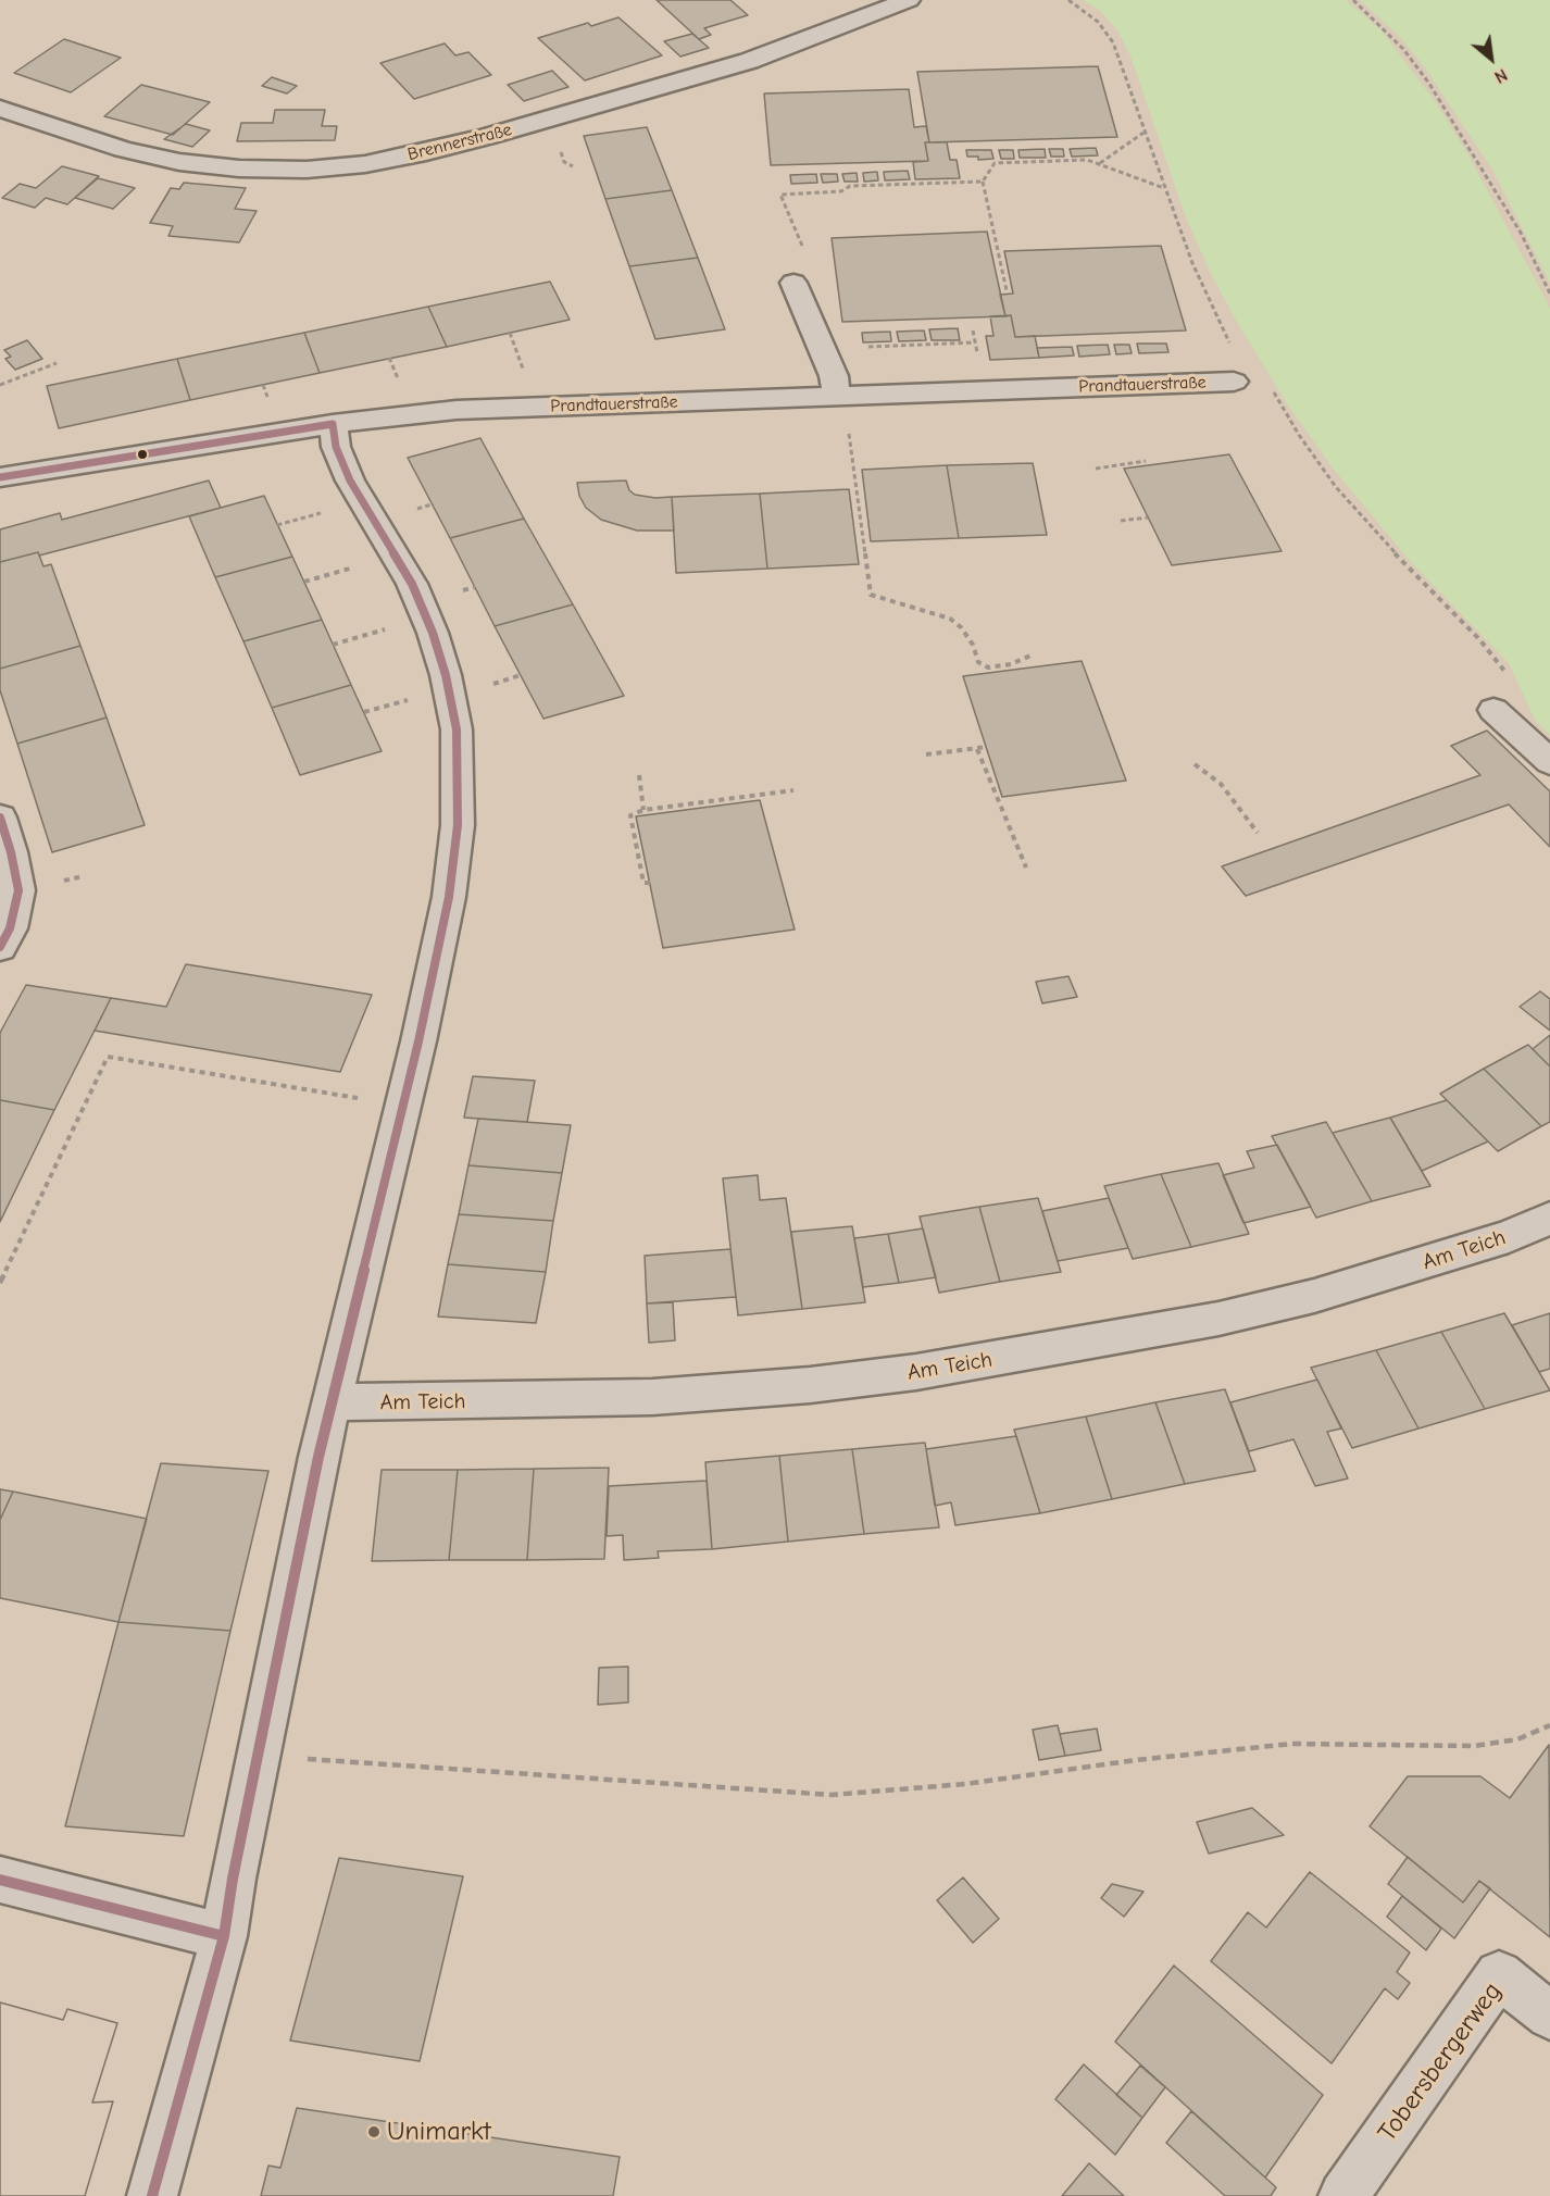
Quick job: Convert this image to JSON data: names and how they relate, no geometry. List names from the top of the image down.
{
  "streets": {
    "street": [
      "Brennerstraße",
      "Prandtauerstraße",
      "Am Teich",
      "Tobersbergerweg"
    ]
  },
  "places": ["Unimarkt"],
  "north": "bottom right"
}
